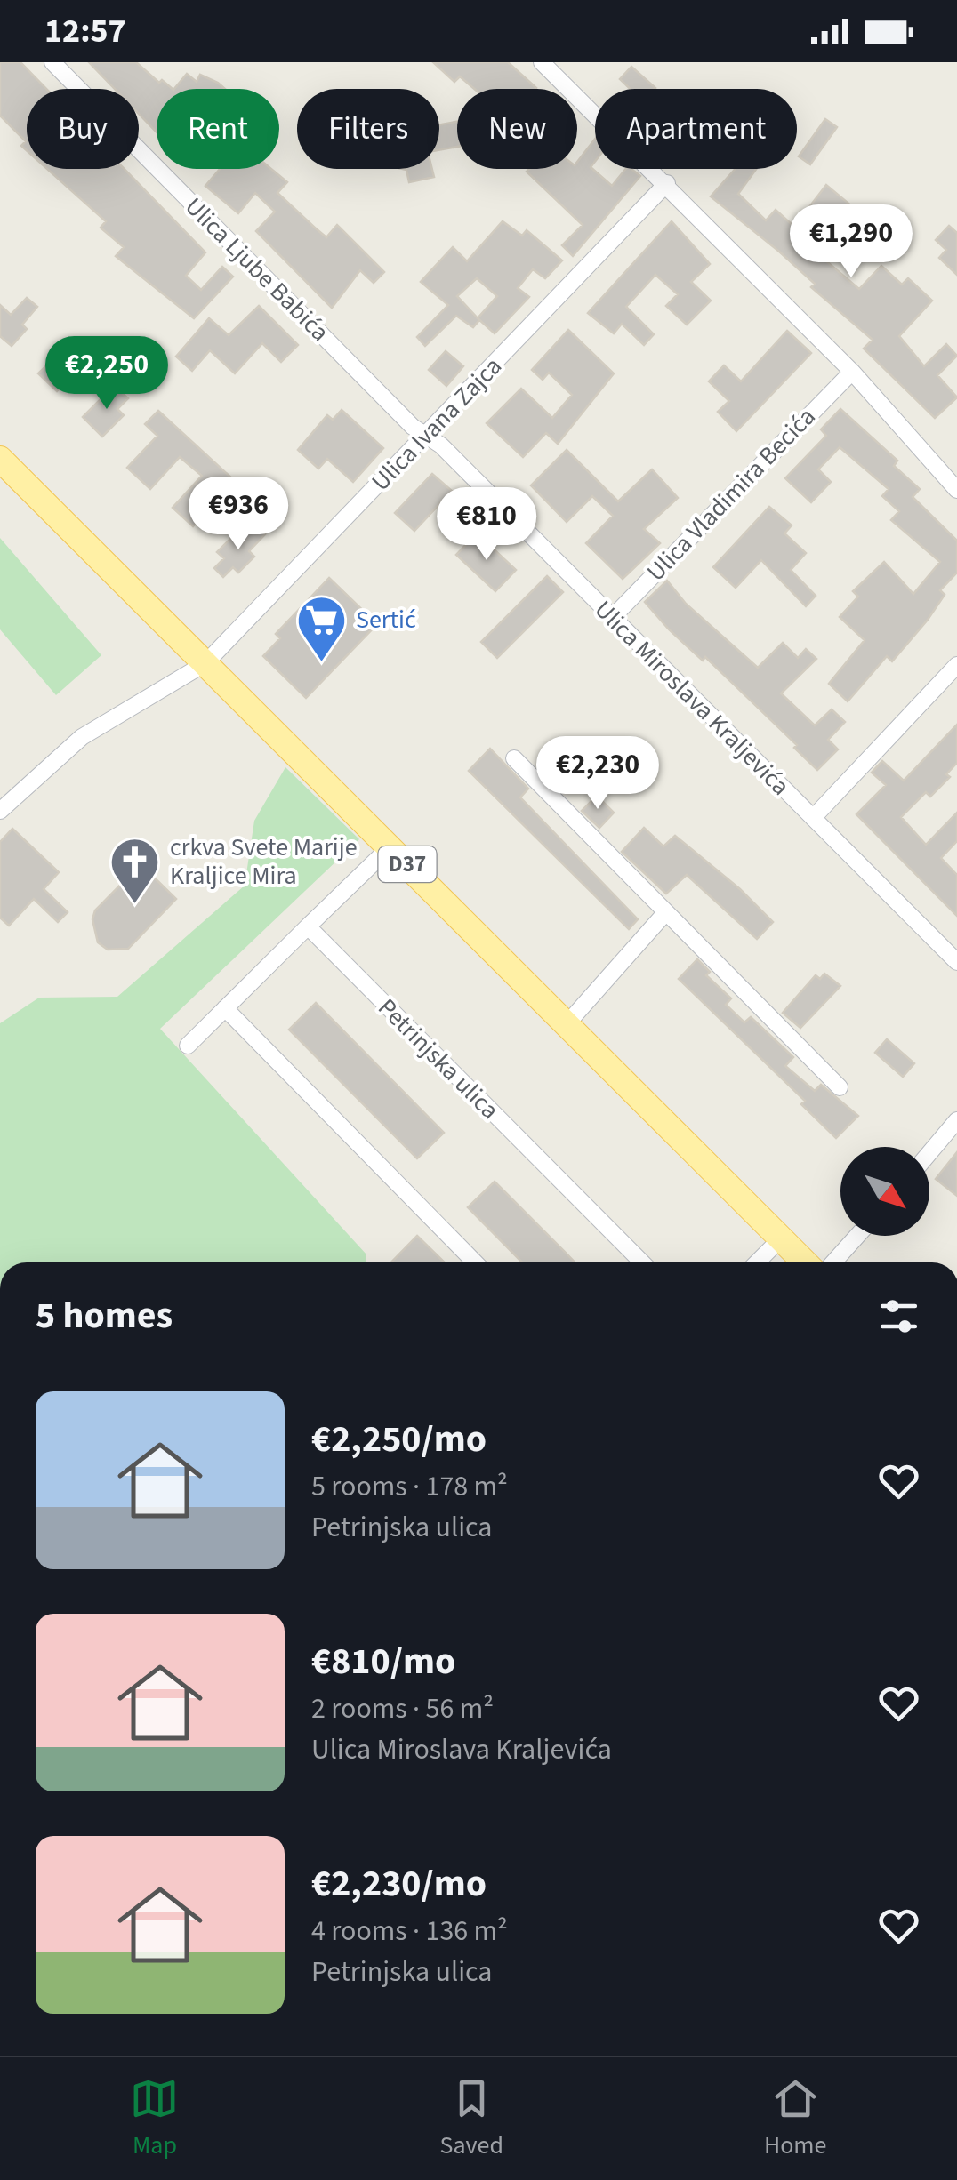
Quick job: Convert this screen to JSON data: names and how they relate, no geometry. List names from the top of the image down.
{
  "streets": {
    "main road": ["D37"],
    "street": [
      "Ulica Ljube Babića",
      "Ulica Ivana Zajca",
      "Ulica Vladimira Becića",
      "Ulica Miroslava Kraljevića",
      "Petrinjska ulica"
    ]
  },
  "crossings": [
    ["Ulica Ljube Babića", "Ulica Ivana Zajca"],
    ["Ulica Ljube Babića", "Ulica Miroslava Kraljevića"],
    ["Ulica Ivana Zajca", "Ulica Miroslava Kraljevića"],
    ["Ulica Ivana Zajca", "D37"],
    ["Ulica Vladimira Becića", "Ulica Miroslava Kraljevića"]
  ],
  "places": {
    "supermarket": ["Sertić"],
    "church": ["crkva Svete Marije Kraljice Mira"]
  },
  "north": "bottom right",
  "page": {
    "status": "12:57",
    "chip": [
      "Buy",
      "Rent",
      "Filters",
      "New",
      "Apartment"
    ],
    "price": [
      "€1,290",
      "€2,250",
      "€936",
      "€810",
      "€2,230"
    ],
    "heading": "5 homes",
    "list": [
      {
        "name": "€2,250/mo",
        "note": "5 rooms · 178 m² · Petrinjska ulica"
      },
      {
        "name": "€810/mo",
        "note": "2 rooms · 56 m² · Ulica Miroslava Kraljevića"
      },
      {
        "name": "€2,230/mo",
        "note": "4 rooms · 136 m² · Petrinjska ulica"
      }
    ],
    "tabs": ["Map", "Saved", "Home"]
  }
}
